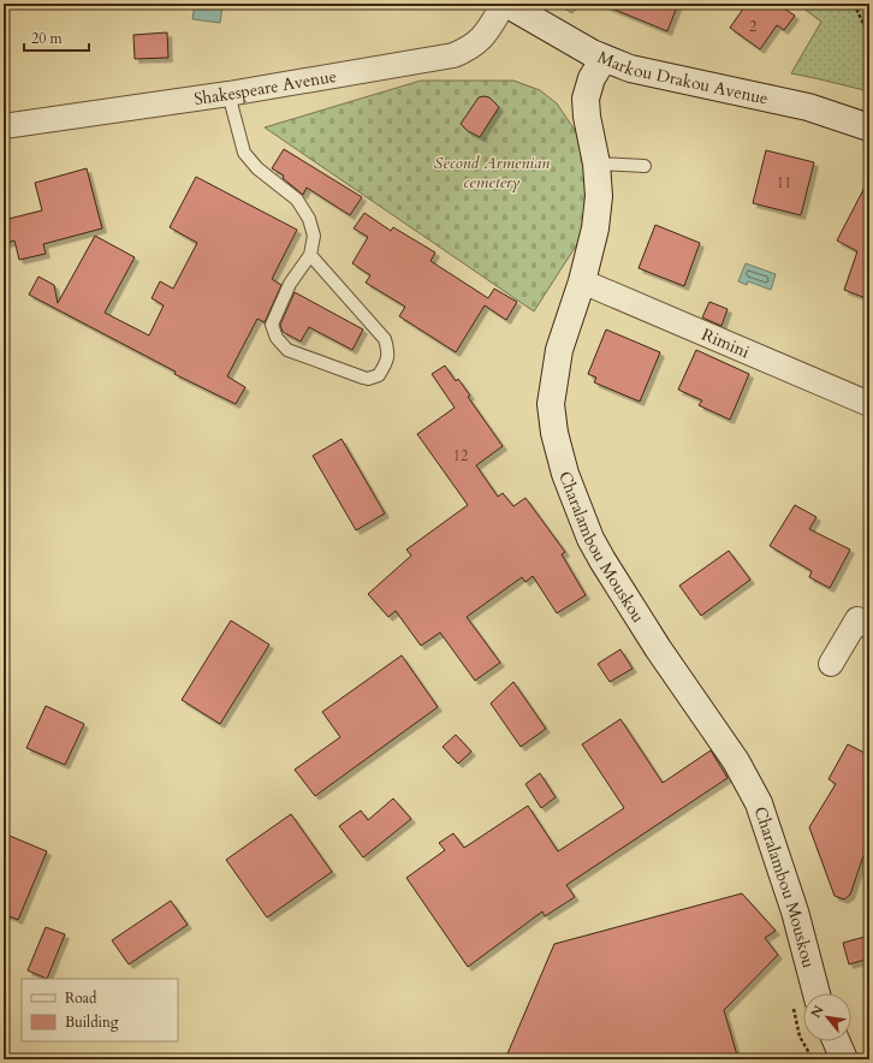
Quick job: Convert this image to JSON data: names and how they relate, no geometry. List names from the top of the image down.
{
  "streets": {
    "street": [
      "Markou Drakou Avenue",
      "Shakespeare Avenue",
      "Rimini",
      "Charalambou Mouskou"
    ]
  },
  "crossings": [
    ["Markou Drakou Avenue", "Shakespeare Avenue"],
    ["Markou Drakou Avenue", "Charalambou Mouskou"],
    ["Rimini", "Charalambou Mouskou"]
  ],
  "parks": ["Second Armenian cemetery"],
  "house_numbers": ["2", "11", "12"],
  "legend": ["Road", "Building"],
  "scale_bar": "20 m",
  "north": "top left"
}
